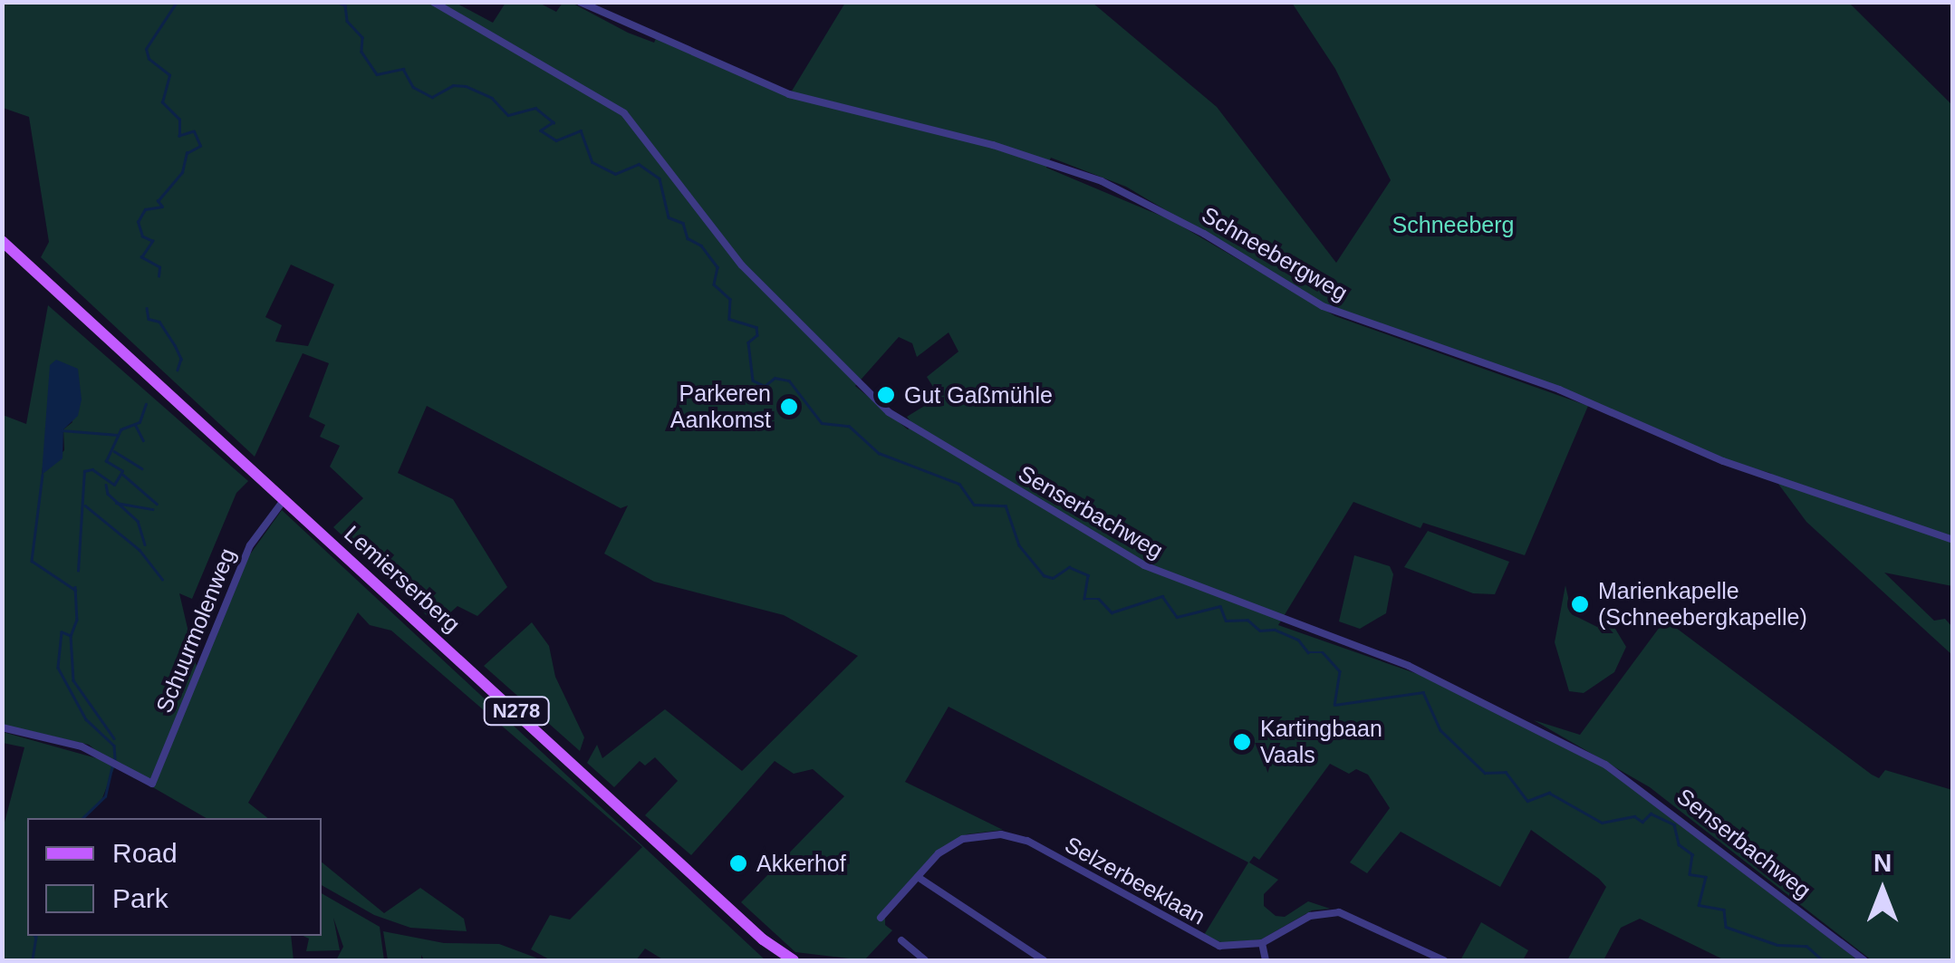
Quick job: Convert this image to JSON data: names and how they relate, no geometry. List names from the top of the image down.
{
  "streets": {
    "main road": ["Lemierserberg", "N278"],
    "street": [
      "Schneebergweg",
      "Senserbachweg",
      "Schuurmolenweg",
      "Selzerbeeklaan"
    ]
  },
  "crossings": [
    ["Lemierserberg", "Schuurmolenweg"]
  ],
  "parks": ["Schneeberg"],
  "places": [
    "Gut Gaßmühle",
    "Parkeren Aankomst",
    "Marienkapelle (Schneebergkapelle)",
    "Kartingbaan Vaals",
    "Akkerhof"
  ],
  "legend": ["Road", "Park"],
  "north": "top"
}
